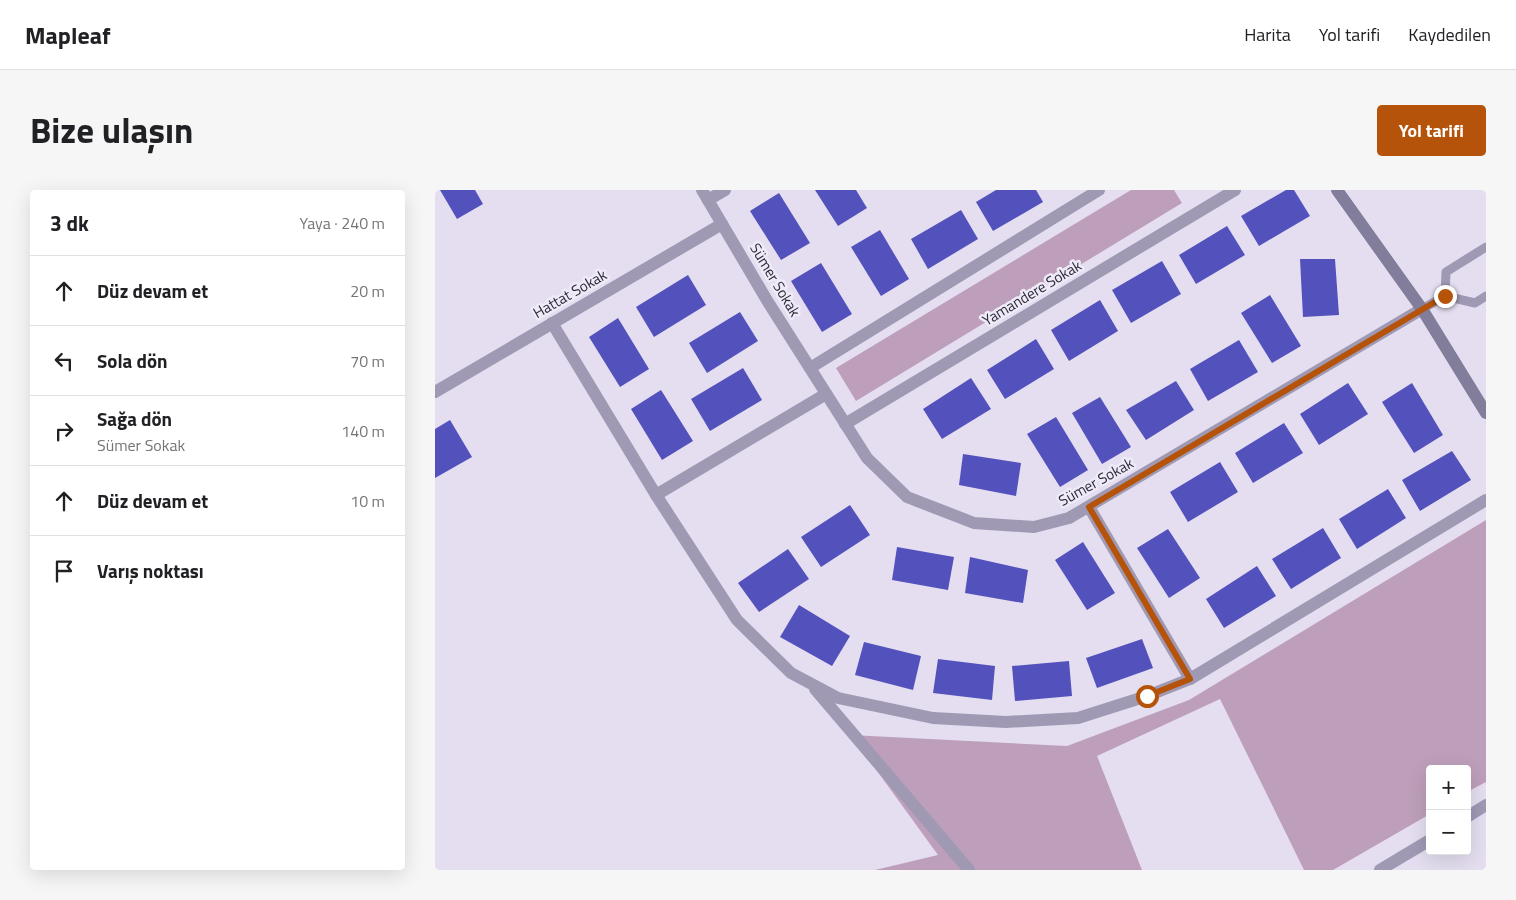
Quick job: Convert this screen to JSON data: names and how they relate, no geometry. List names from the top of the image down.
{
  "streets": {
    "street": ["Sümer Sokak", "Yamandere Sokak", "Hattat Sokak"]
  },
  "crossings": [
    ["Sümer Sokak", "Yamandere Sokak"],
    ["Sümer Sokak", "Hattat Sokak"]
  ],
  "page": {
    "header": "Mapleaf",
    "nav": ["Harita", "Yol tarifi", "Kaydedilen"],
    "title": "Bize ulaşın",
    "buttons": "Yol tarifi",
    "heading": ["3 dk", "Yaya · 240 m"],
    "list": [
      ["Düz devam et", "20 m"],
      ["Sola dön", "70 m"],
      ["Sağa dön", "Sümer Sokak", "140 m"],
      ["Düz devam et", "10 m"],
      "Varış noktası"
    ],
    "map_buttons": ["+", "−"]
  }
}
